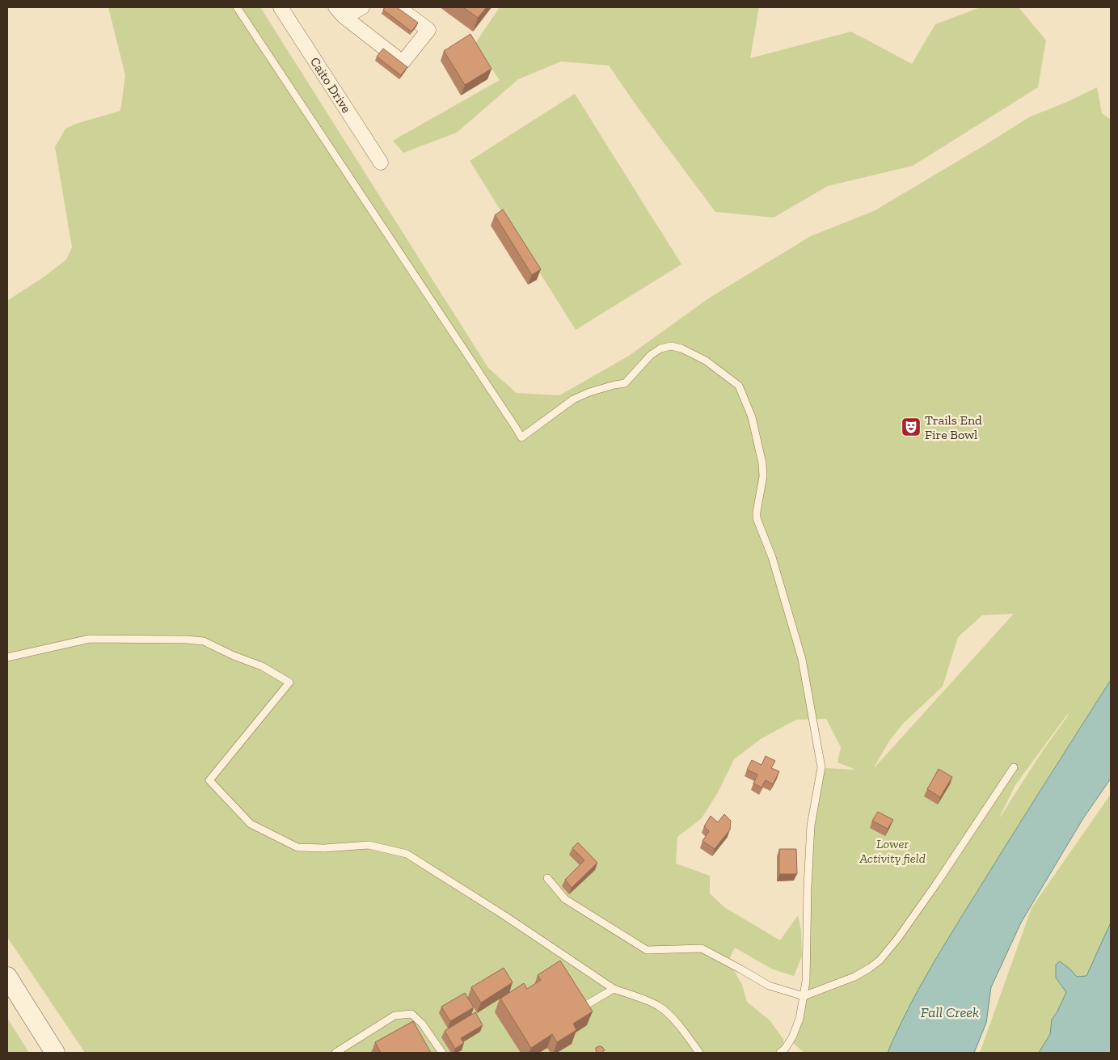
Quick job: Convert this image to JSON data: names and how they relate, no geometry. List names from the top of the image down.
{
  "streets": {
    "street": ["Caito Drive"]
  },
  "water": ["Fall Creek"],
  "parks": ["Lower Activity field"],
  "places": {
    "theatre": ["Trails End Fire Bowl"]
  }
}
